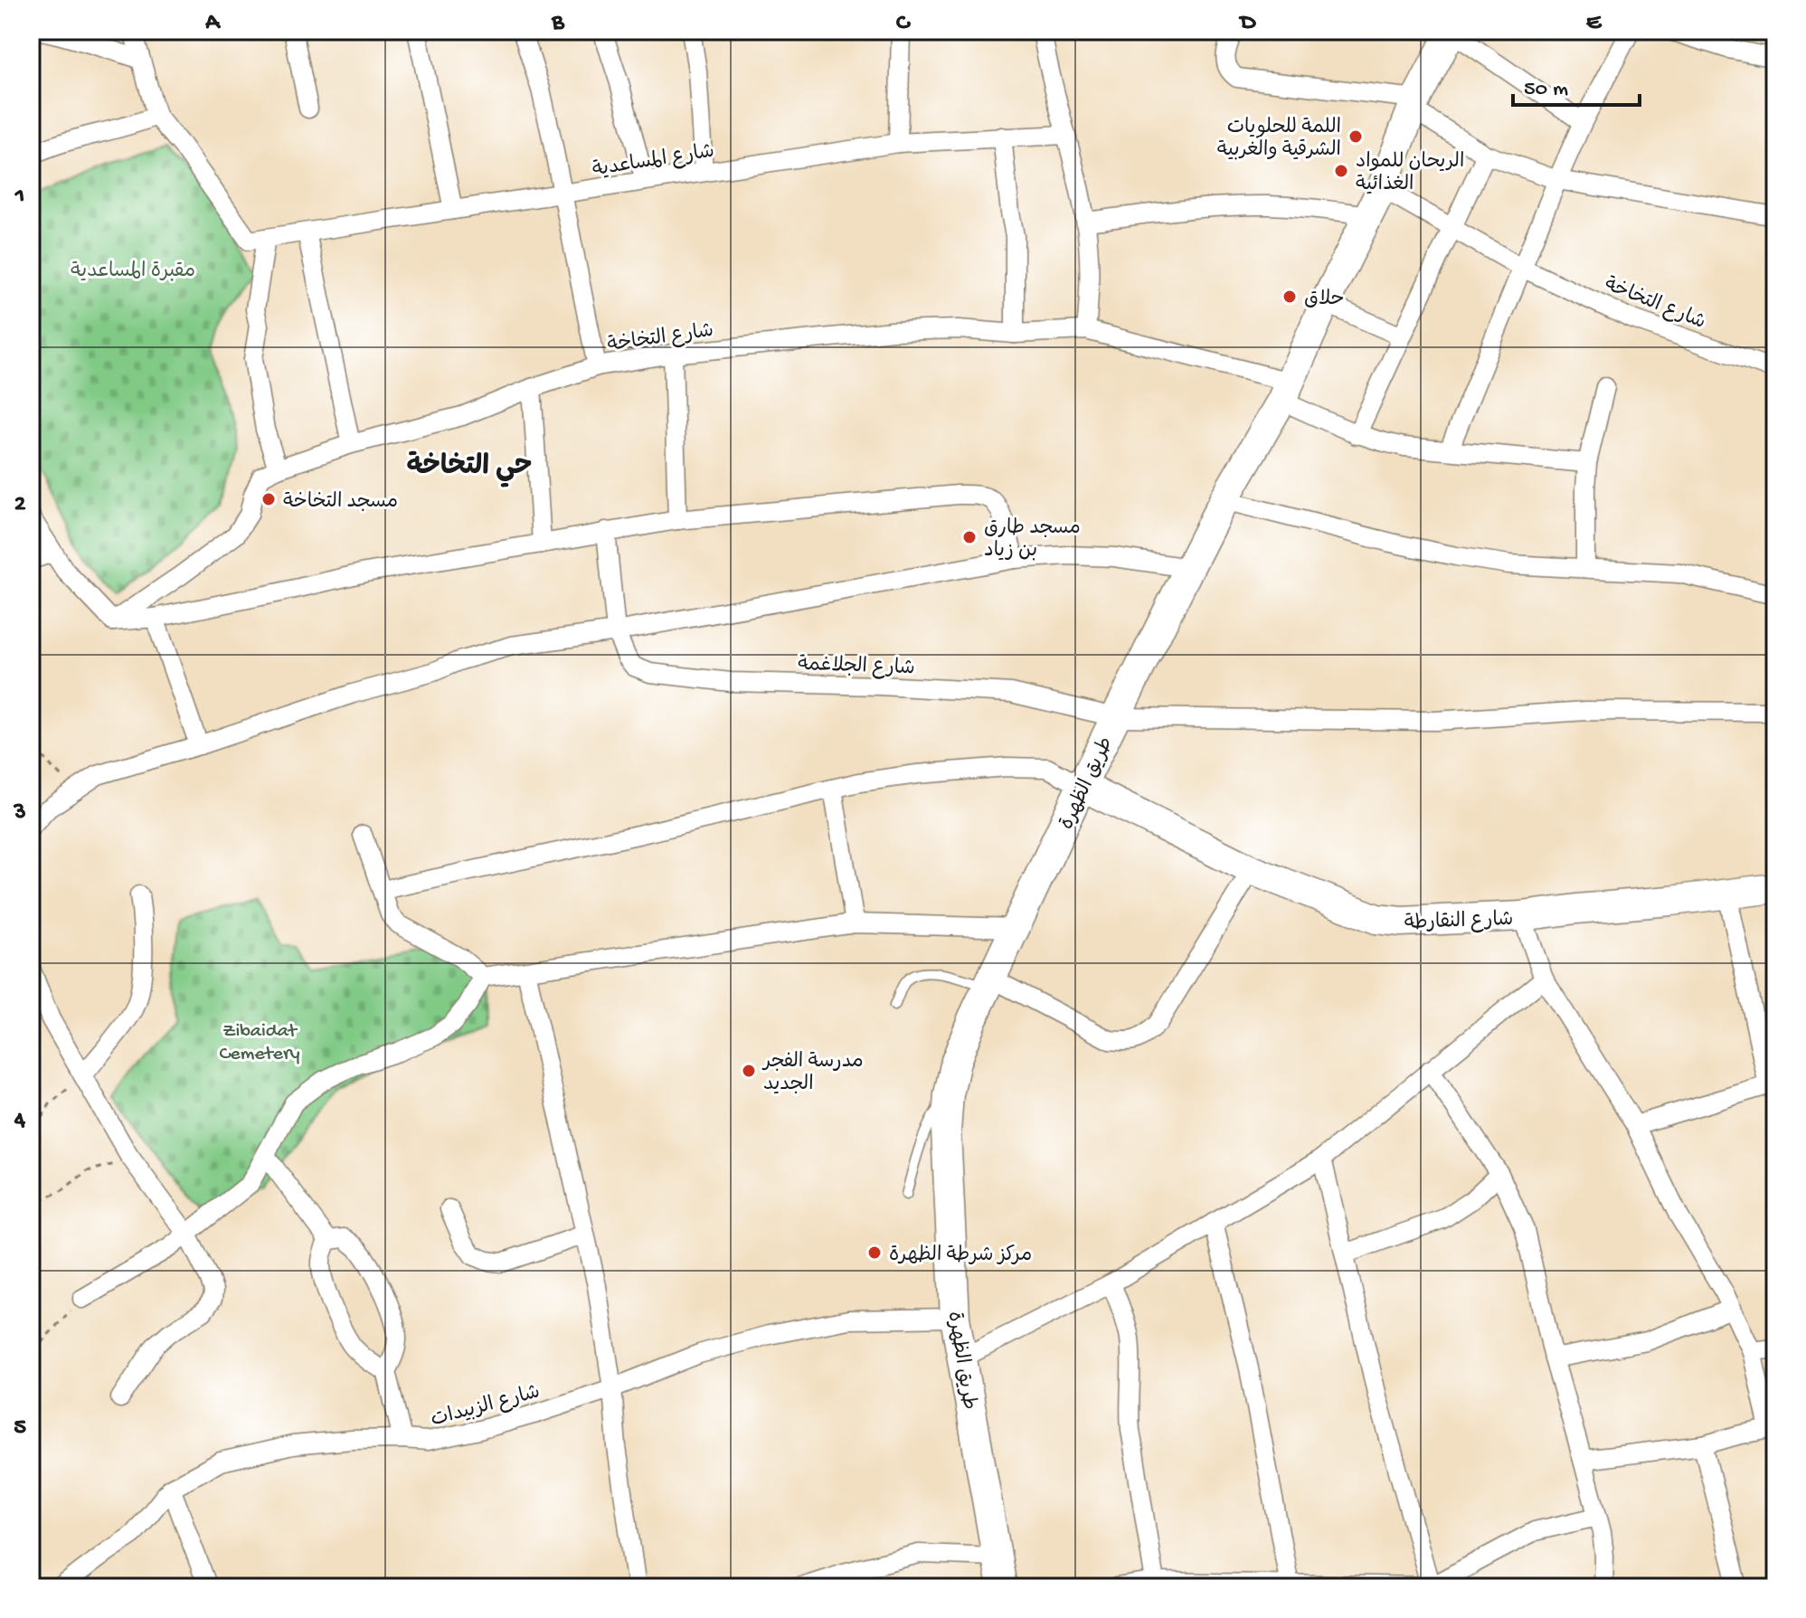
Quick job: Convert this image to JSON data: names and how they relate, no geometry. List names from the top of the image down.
{
  "streets": {
    "main road": ["طريق الظهرة", "شارع النقارطة"],
    "street": [
      "شارع المساعدية",
      "شارع التخاخة",
      "شارع الجلاغمة",
      "شارع الزبيدات"
    ]
  },
  "crossings": [
    ["شارع التخاخة", "طريق الظهرة"],
    ["شارع الجلاغمة", "طريق الظهرة"],
    ["طريق الظهرة", "شارع النقارطة"],
    ["طريق الظهرة", "شارع الزبيدات"]
  ],
  "districts": ["حي التخاخة"],
  "parks": ["مقبرة المساعدية", "Zibaidat Cemetery"],
  "places": [
    "اللمة للحلويات الشرقية والغربية",
    "الريحان للمواد الغذائية",
    "حلاق",
    "مسجد التخاخة",
    "مسجد طارق بن زياد",
    "مدرسة الفجر الجديد",
    "مركز شرطة الظهرة"
  ],
  "scale_bar": "50 m",
  "grid": {
    "columns": [
      "A",
      "B",
      "C",
      "D",
      "E"
    ],
    "rows": [
      "1",
      "2",
      "3",
      "4",
      "5"
    ]
  }
}
